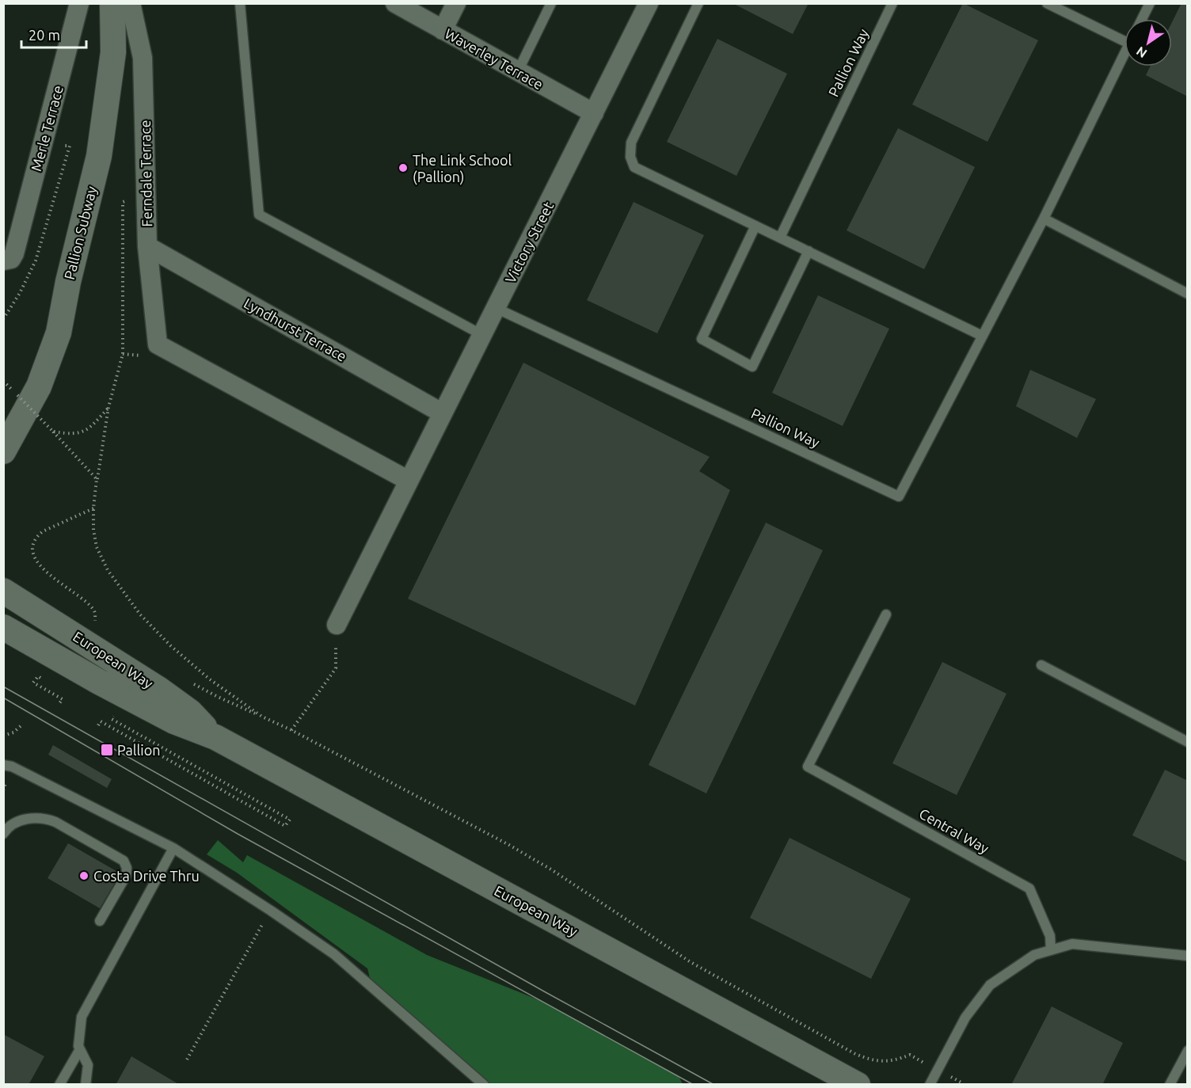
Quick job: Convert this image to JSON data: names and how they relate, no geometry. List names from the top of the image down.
{
  "streets": {
    "street": [
      "Waverley Terrace",
      "Merle Terrace",
      "Ferndale Terrace",
      "Pallion Subway",
      "Victory Street",
      "Lyndhurst Terrace",
      "European Way"
    ],
    "lane": ["Pallion Way", "Central Way"]
  },
  "crossings": [
    ["Waverley Terrace", "Victory Street"],
    ["Pallion Way", "Victory Street"],
    ["Ferndale Terrace", "Victory Street"],
    ["Ferndale Terrace", "Lyndhurst Terrace"],
    ["Victory Street", "Lyndhurst Terrace"]
  ],
  "places": {
    "other": ["The Link School (Pallion)", "Costa Drive Thru"],
    "transit": ["Pallion"]
  },
  "scale_bar": "20 m",
  "north": "bottom left"
}
